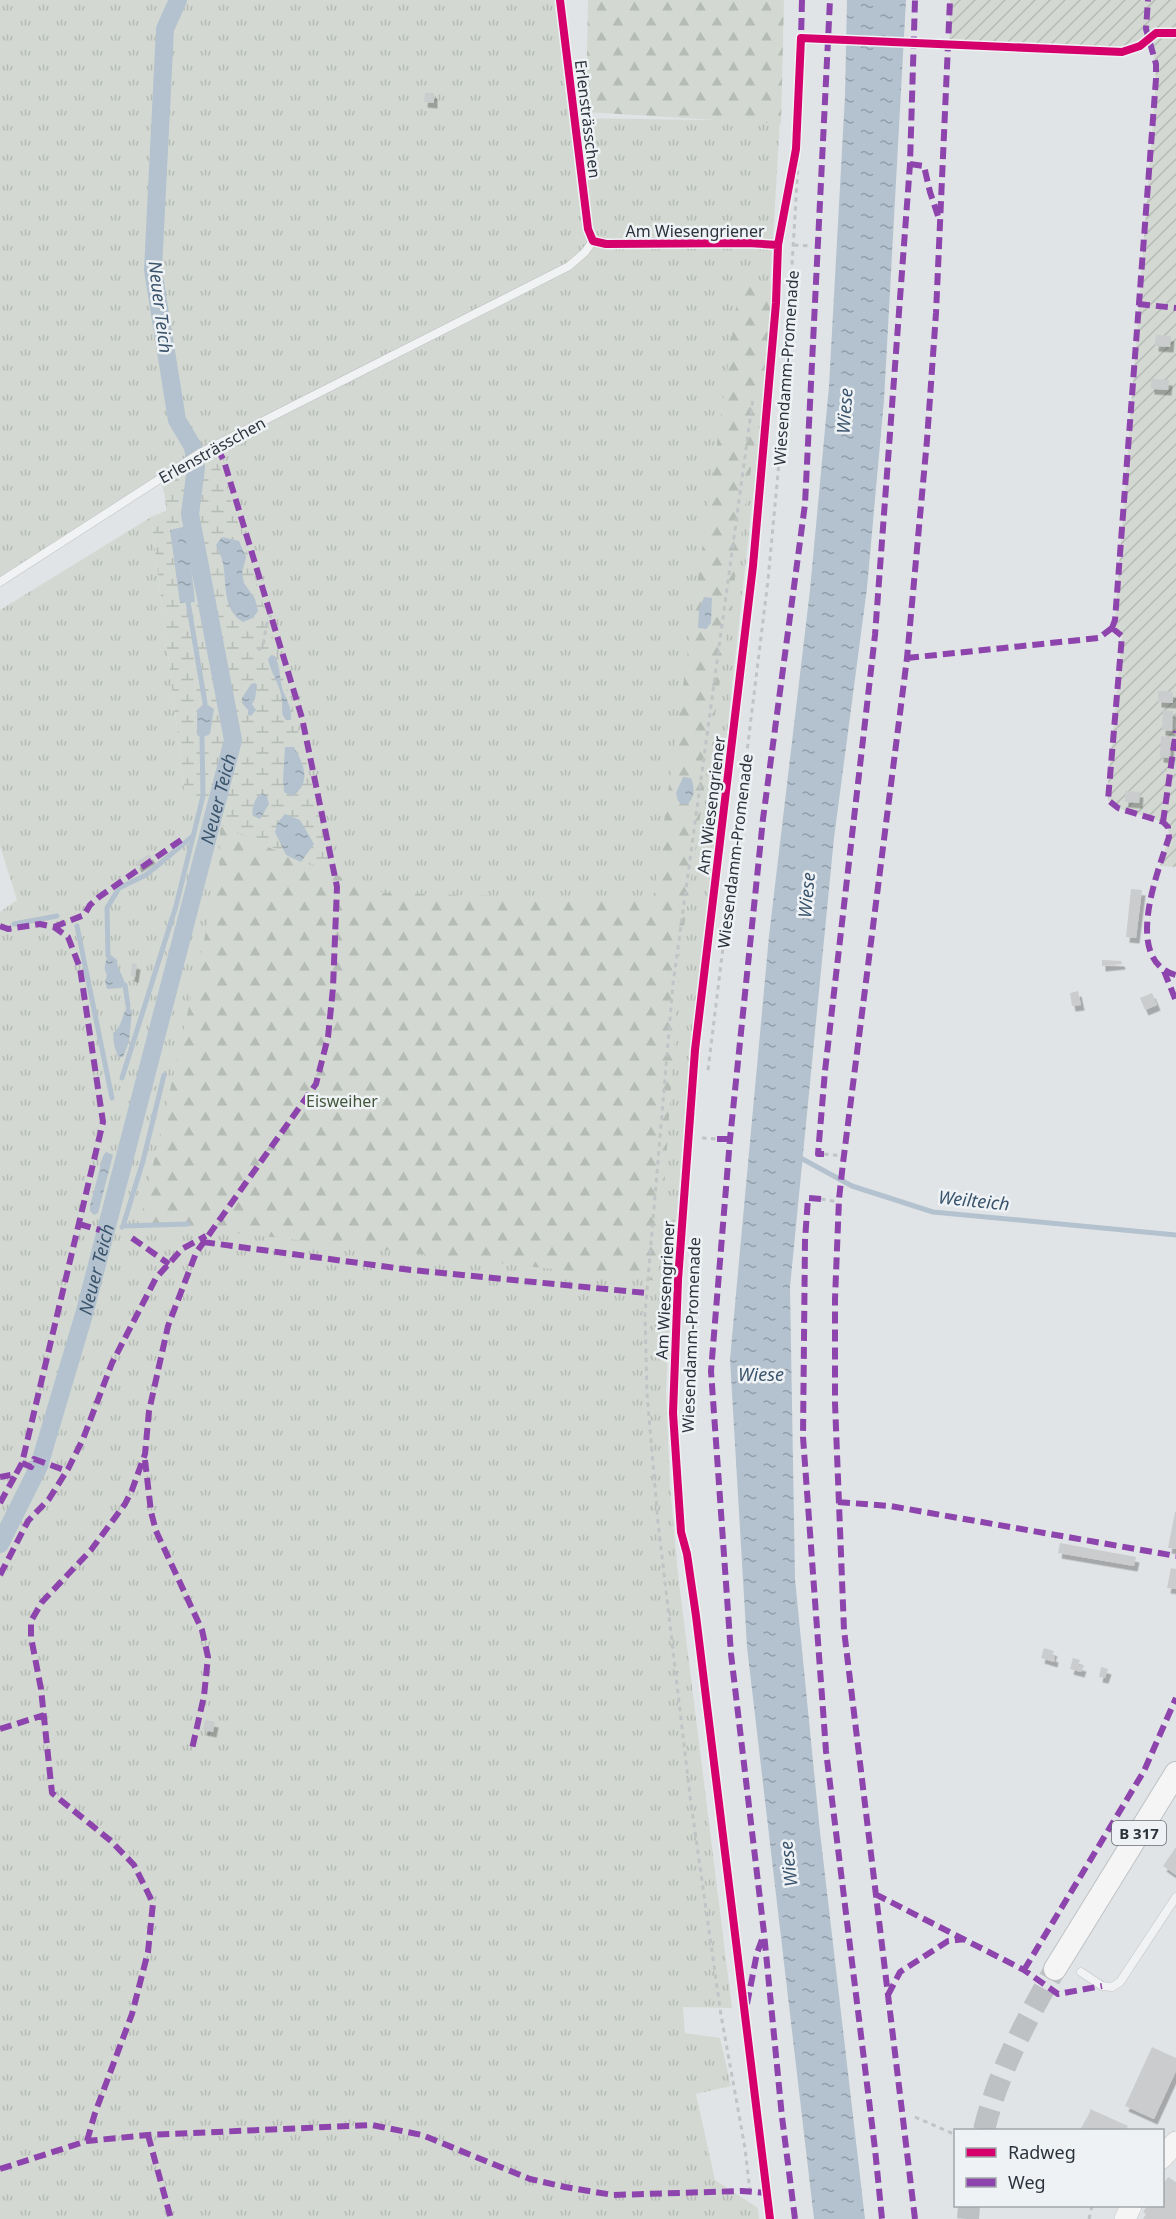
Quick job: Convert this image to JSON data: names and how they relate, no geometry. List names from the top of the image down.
{
  "streets": {
    "main road": ["B 317"],
    "lane": ["Erlensträsschen", "Am Wiesengriener"],
    "cycle path": ["Wiesendamm-Promenade"]
  },
  "crossings": [
    ["Erlensträsschen", "Am Wiesengriener"],
    ["Am Wiesengriener", "Wiesendamm-Promenade"]
  ],
  "water": ["Neuer Teich", "Wiese", "Weilteich"],
  "parks": ["Eisweiher"],
  "legend": ["Radweg", "Weg"]
}
